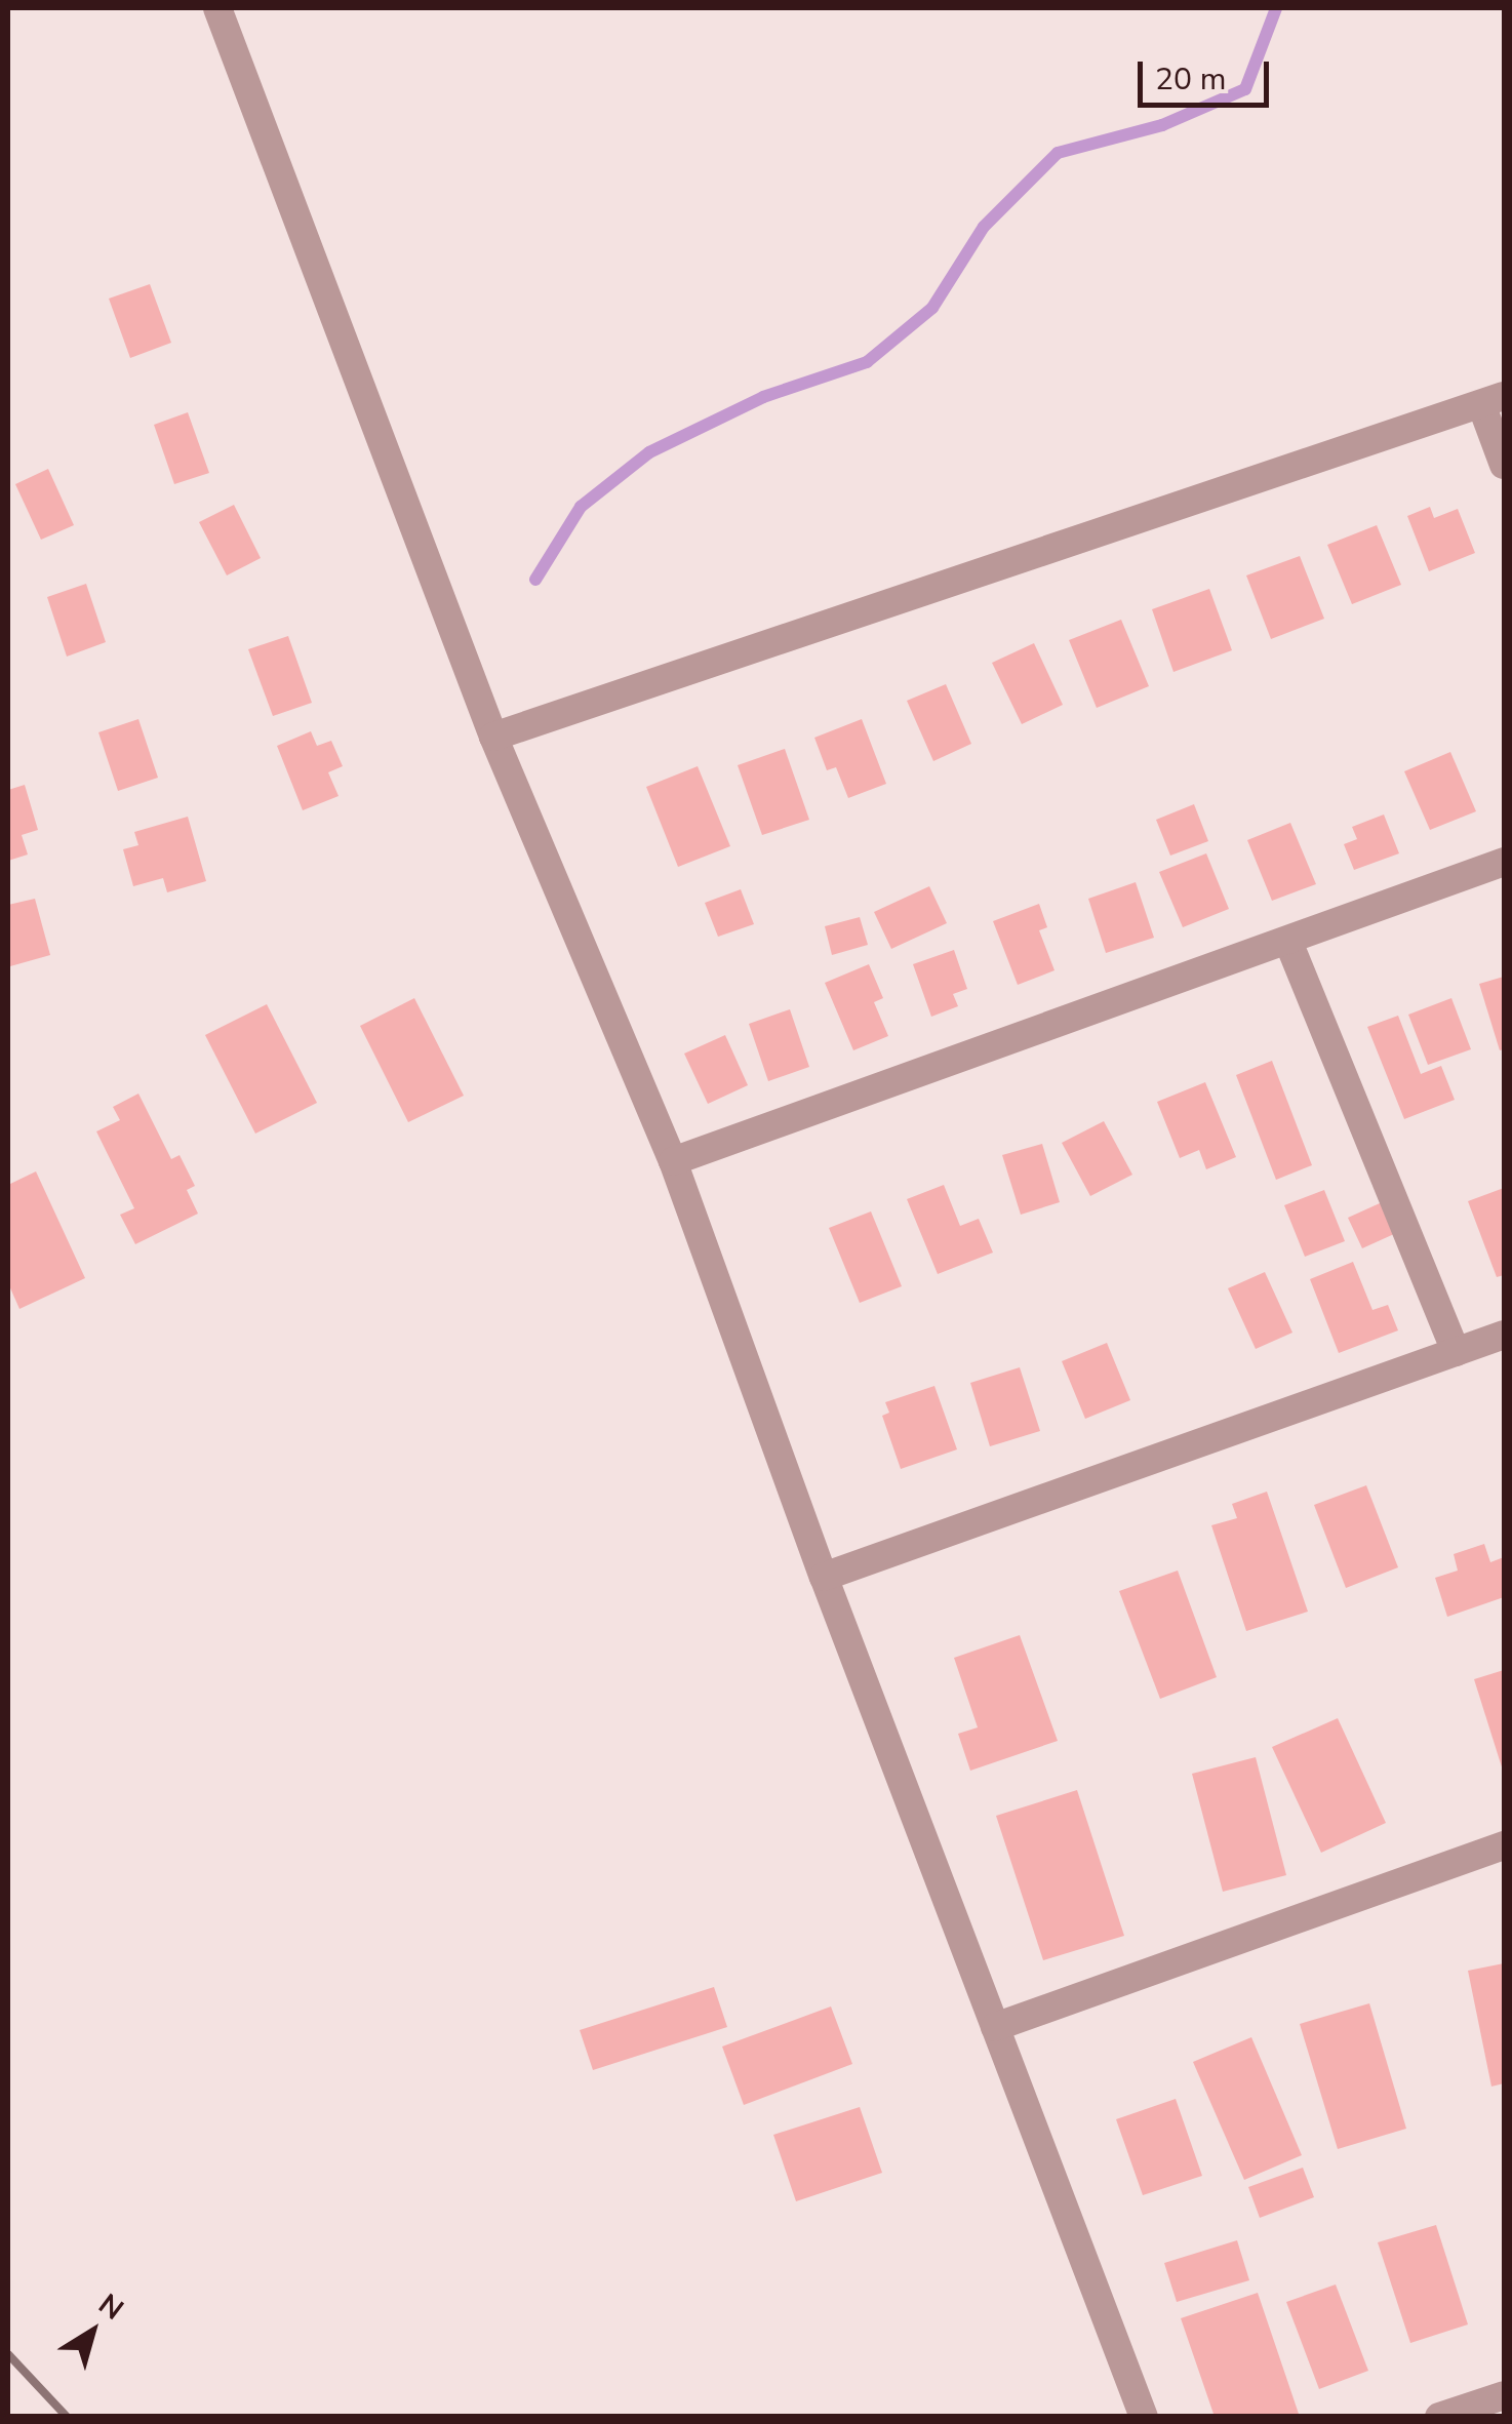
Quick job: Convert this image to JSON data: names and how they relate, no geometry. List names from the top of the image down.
{
  "scale_bar": "20 m",
  "north": "top right"
}
